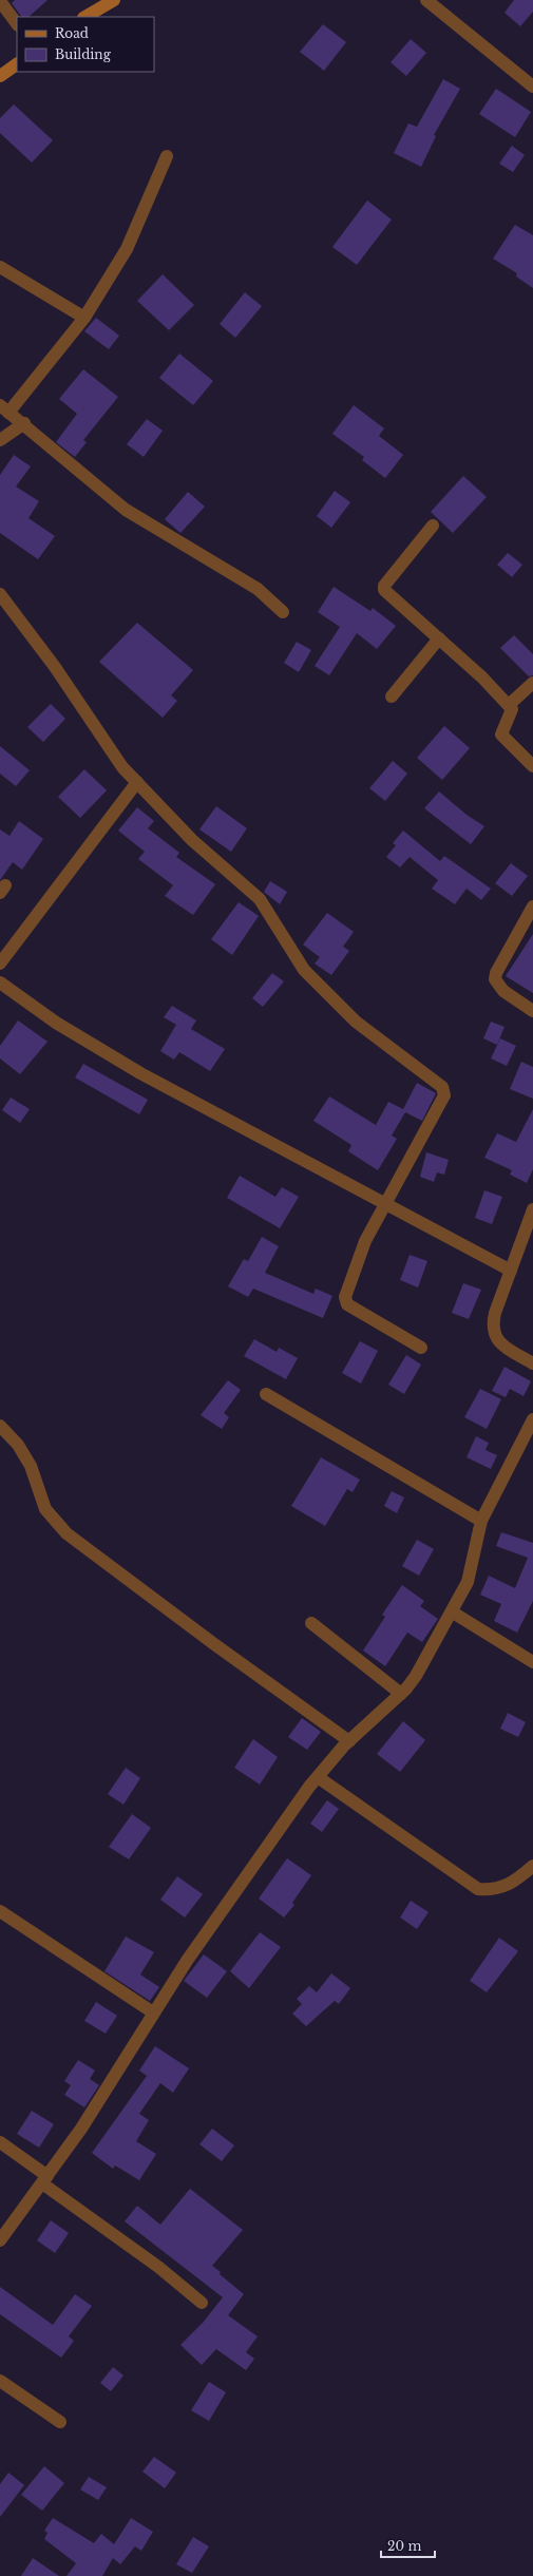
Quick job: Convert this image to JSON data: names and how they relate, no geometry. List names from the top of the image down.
{
  "legend": ["Road", "Building"],
  "scale_bar": "20 m"
}
